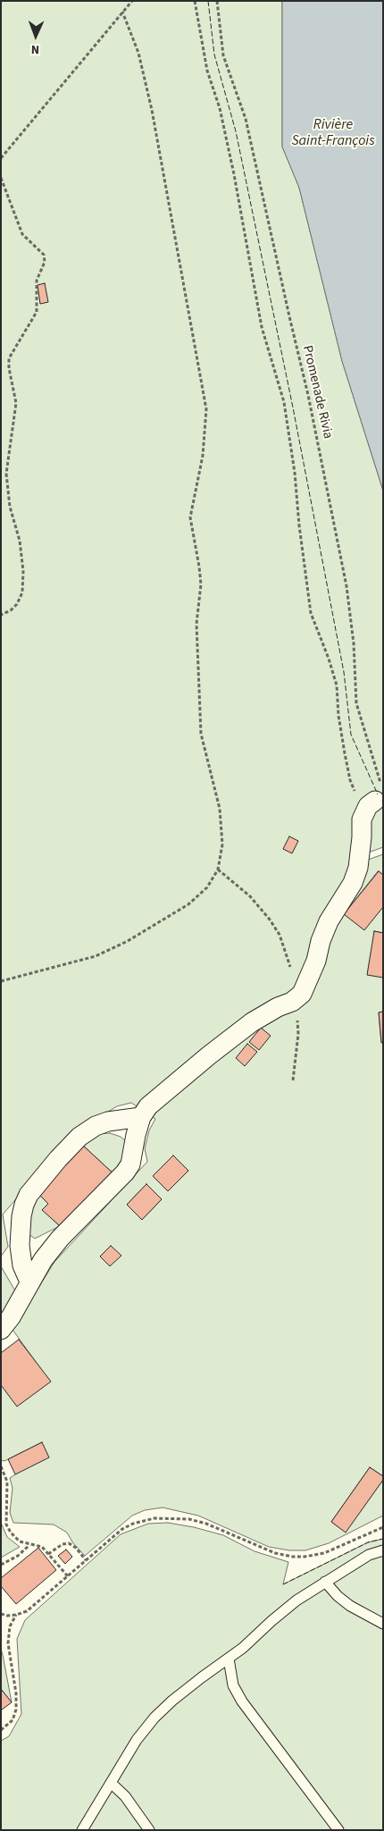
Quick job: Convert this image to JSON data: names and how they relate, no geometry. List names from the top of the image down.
{
  "streets": {
    "path": ["Promenade Rivia"]
  },
  "water": ["Rivière Saint-François"],
  "north": "bottom"
}
